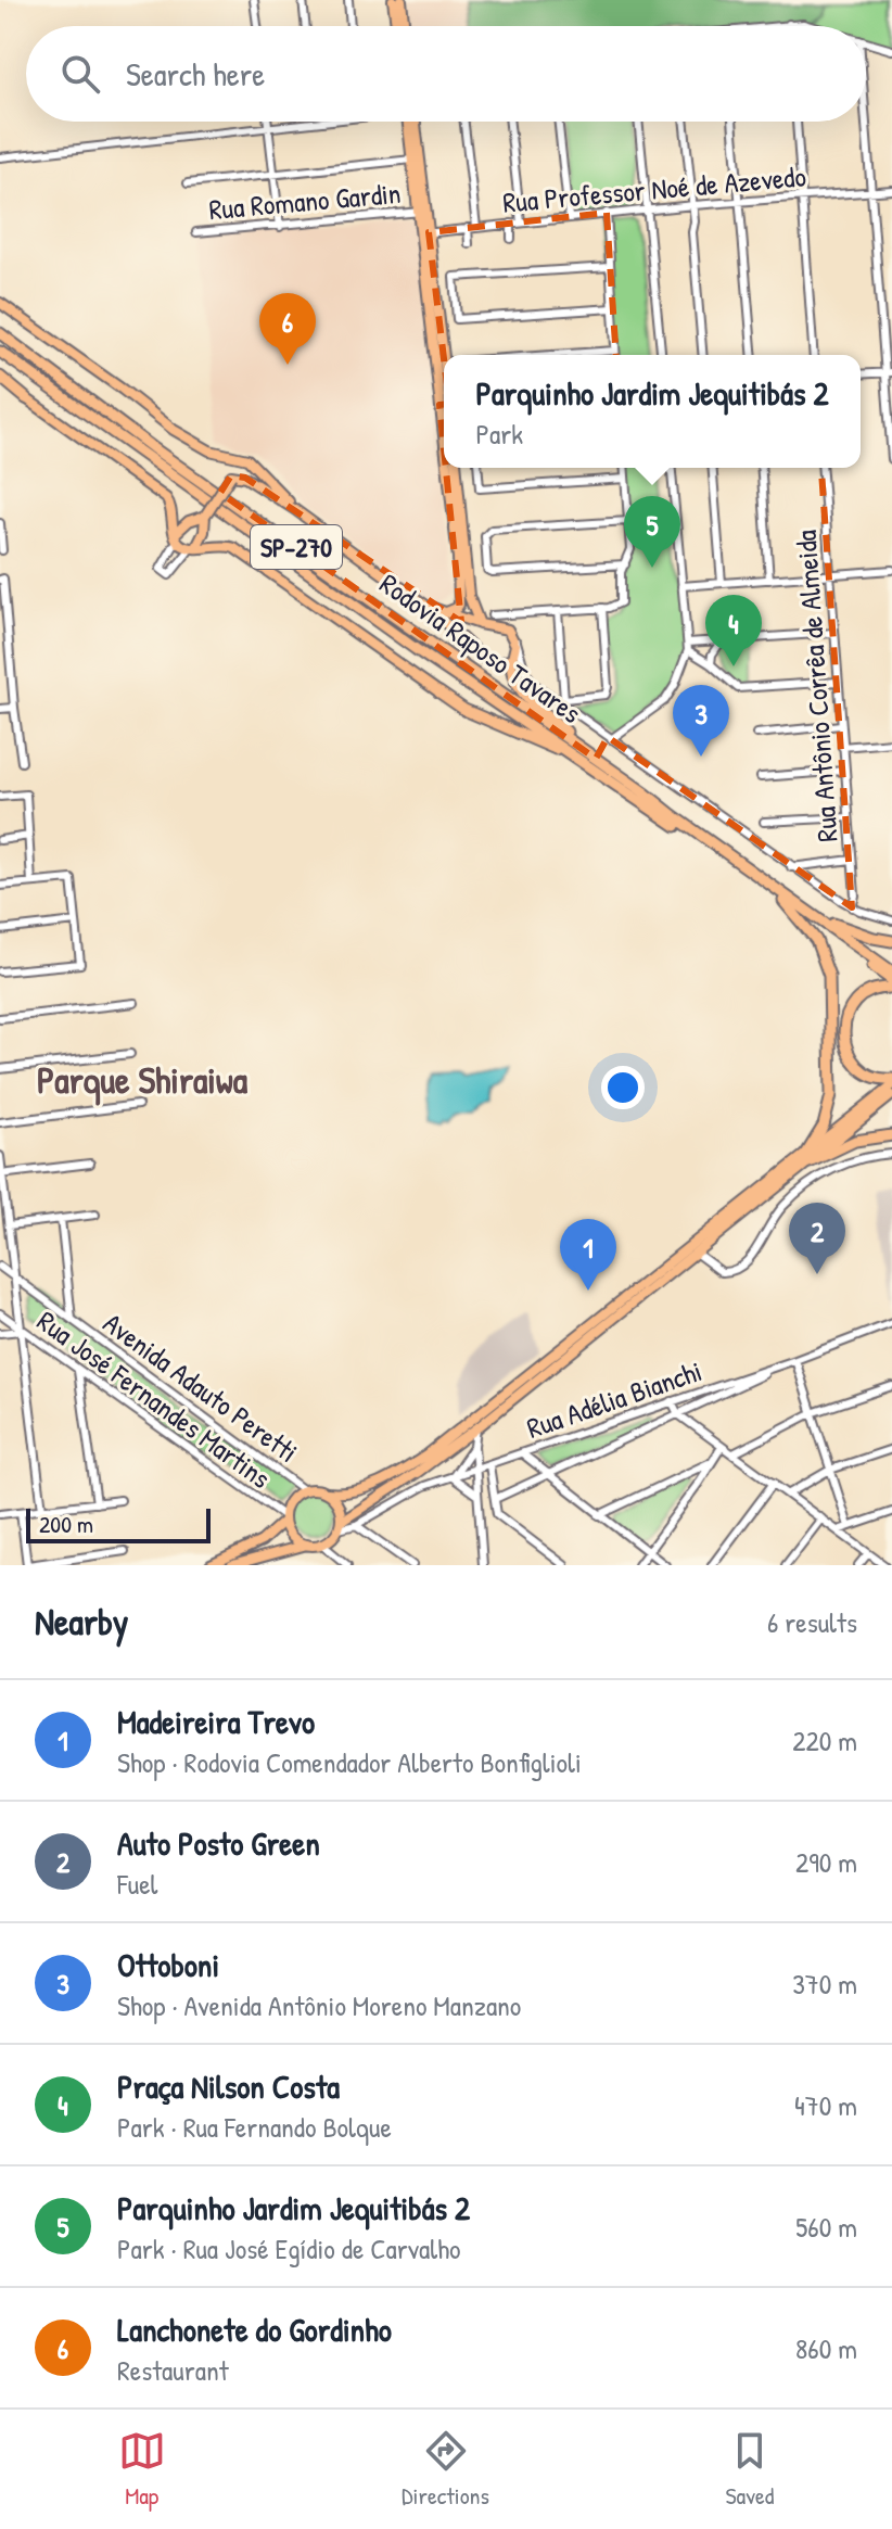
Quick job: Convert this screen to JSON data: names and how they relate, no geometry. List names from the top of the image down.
{
  "streets": {
    "highway": ["SP-270", "Rodovia Raposo Tavares"],
    "street": [
      "Rua Professor Noé de Azevedo",
      "Rua Romano Gardin",
      "Rua Antônio Corrêa de Almeida",
      "Avenida Adauto Peretti",
      "Rua José Fernandes Martins",
      "Rua Adélia Bianchi"
    ]
  },
  "crossings": [
    ["Avenida Adauto Peretti", "Rua José Fernandes Martins"],
    ["Avenida Adauto Peretti", "Rua Adélia Bianchi"],
    ["Rua José Fernandes Martins", "Rua Adélia Bianchi"]
  ],
  "districts": ["Parque Shiraiwa"],
  "scale_bar": "200 m",
  "page": {
    "search": "Search here",
    "pins": [
      "6",
      "5",
      "4",
      "3",
      "2",
      "1"
    ],
    "popup": ["Parquinho Jardim Jequitibás 2", "Park"],
    "scale": "200 m",
    "heading": ["Nearby", "6 results"],
    "list": [
      {
        "mark": "1",
        "name": "Madeireira Trevo",
        "note": "Shop · Rodovia Comendador Alberto Bonfiglioli",
        "value": "220 m"
      },
      {
        "mark": "2",
        "name": "Auto Posto Green",
        "note": "Fuel",
        "value": "290 m"
      },
      {
        "mark": "3",
        "name": "Ottoboni",
        "note": "Shop · Avenida Antônio Moreno Manzano",
        "value": "370 m"
      },
      {
        "mark": "4",
        "name": "Praça Nilson Costa",
        "note": "Park · Rua Fernando Bolque",
        "value": "470 m"
      },
      {
        "mark": "5",
        "name": "Parquinho Jardim Jequitibás 2",
        "note": "Park · Rua José Egídio de Carvalho",
        "value": "560 m"
      },
      {
        "mark": "6",
        "name": "Lanchonete do Gordinho",
        "note": "Restaurant",
        "value": "860 m"
      }
    ],
    "nav": ["Map", "Directions", "Saved"]
  }
}
